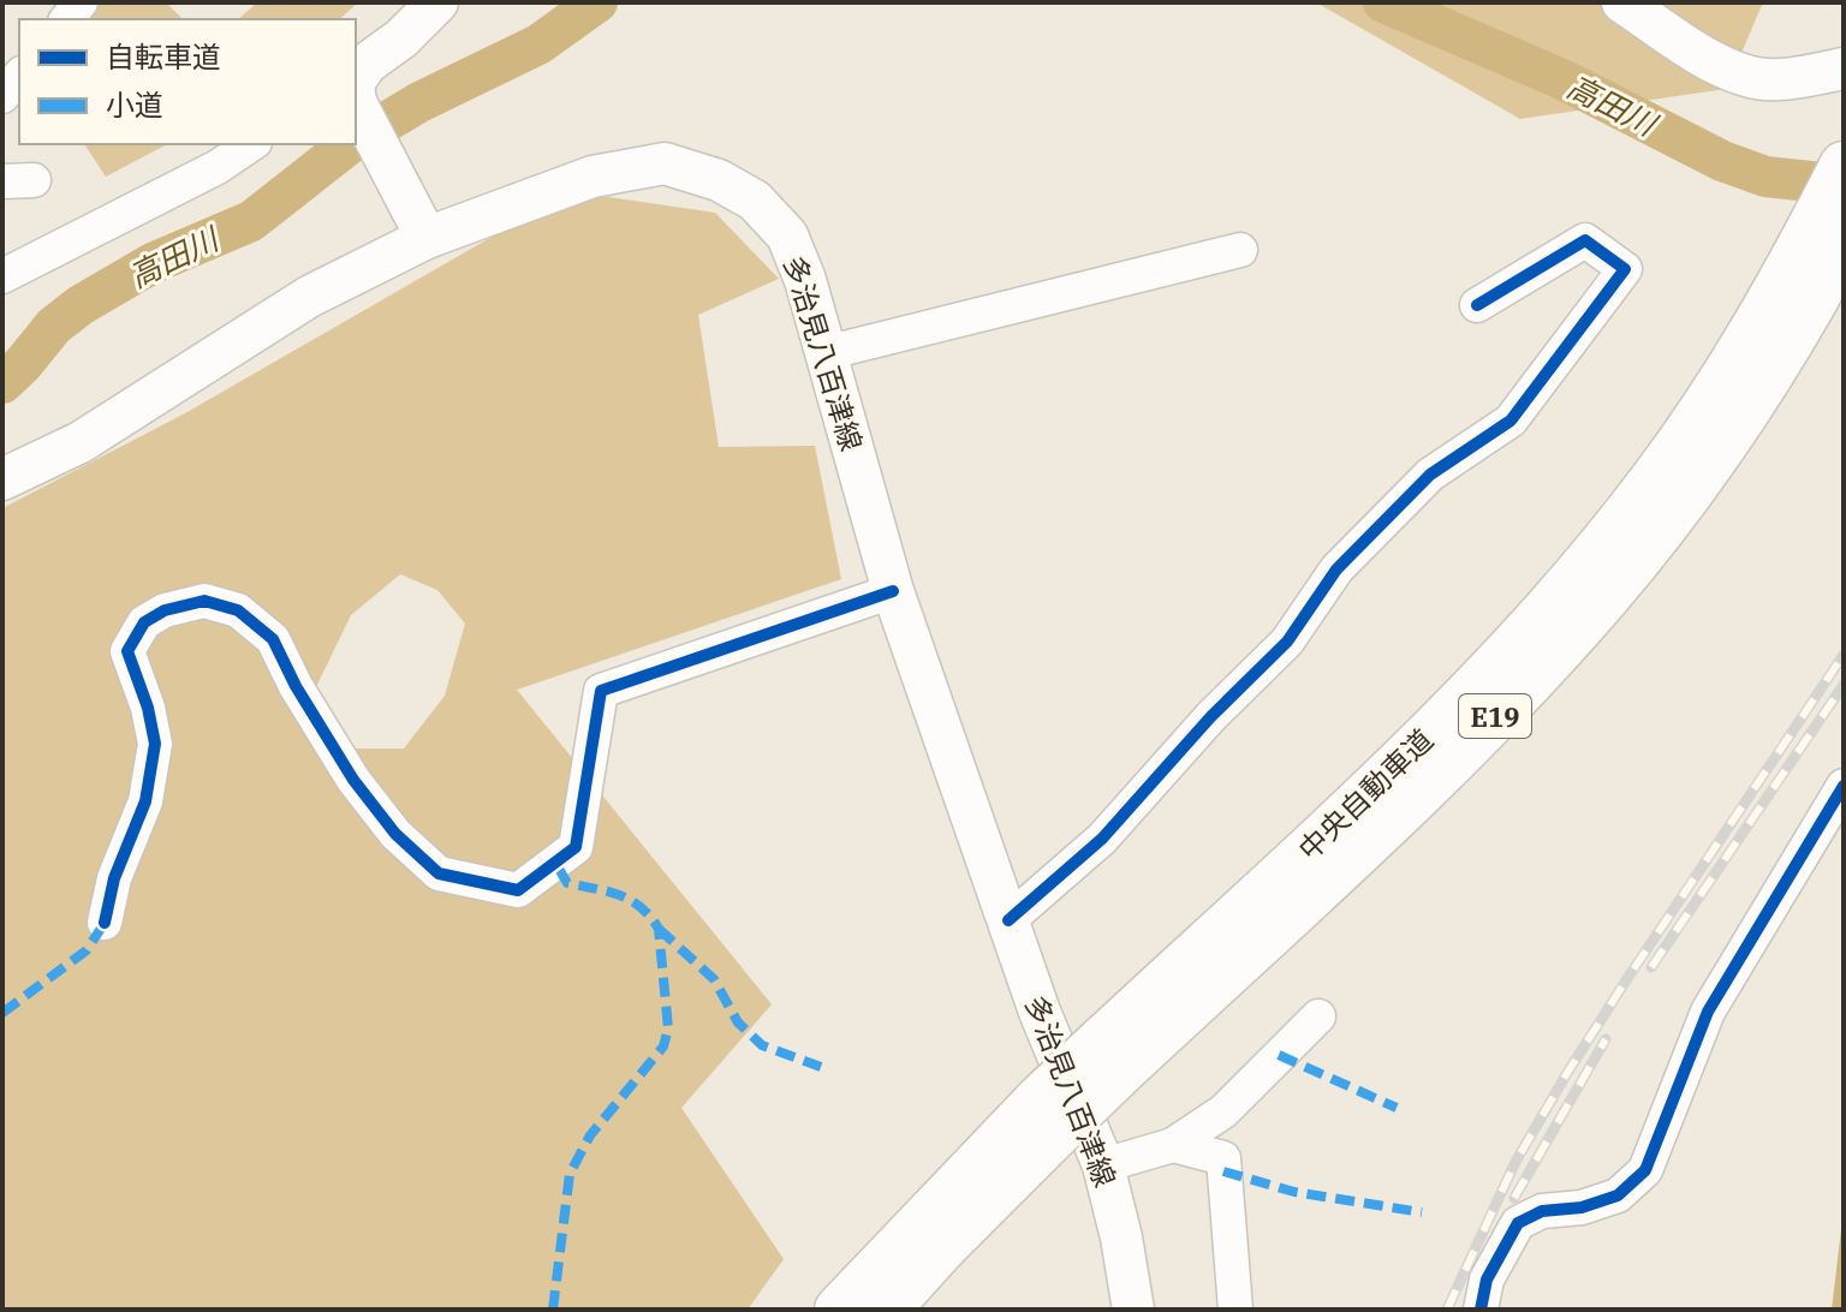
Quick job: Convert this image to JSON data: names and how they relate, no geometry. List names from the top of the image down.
{
  "streets": {
    "highway": ["E19", "中央自動車道"],
    "main road": ["多治見八百津線"]
  },
  "water": ["高田川"],
  "legend": ["自転車道", "小道"]
}
